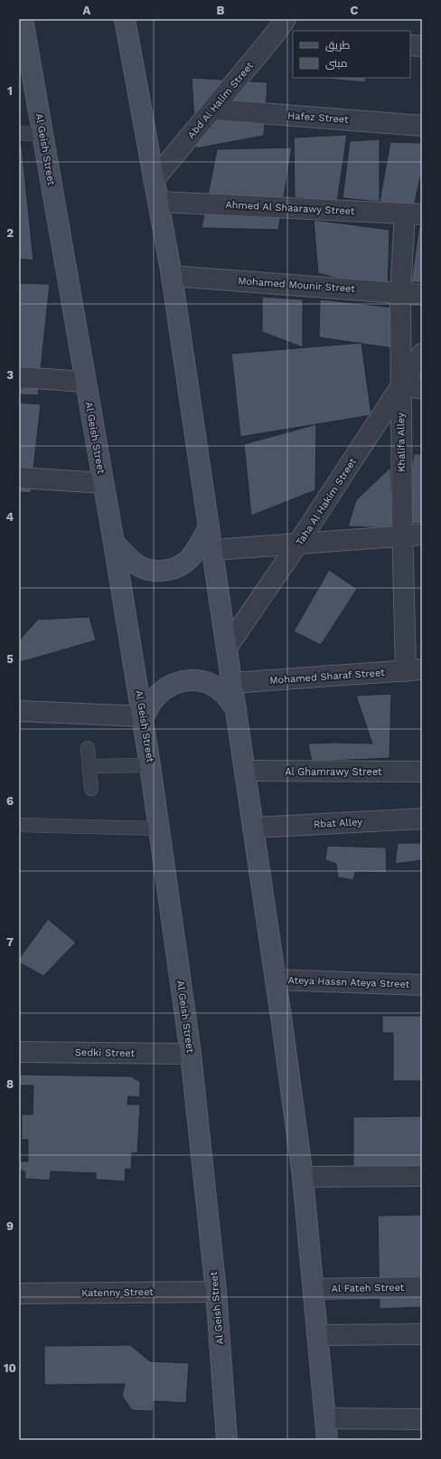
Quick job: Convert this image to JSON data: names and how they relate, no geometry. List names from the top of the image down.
{
  "streets": {
    "main road": ["Al Geish Street"],
    "street": [
      "Abd Al Halim Street",
      "Hafez Street",
      "Ahmed Al Shaarawy Street",
      "Mohamed Mounir Street",
      "Khalifa Alley",
      "Taha Al Hakim Street",
      "Mohamed Sharaf Street",
      "Al Ghamrawy Street",
      "Rbat Alley",
      "Ateya Hassn Ateya Street",
      "Sedki Street",
      "Al Fateh Street",
      "Katenny Street"
    ]
  },
  "crossings": [
    ["Abd Al Halim Street", "Hafez Street"],
    ["Al Geish Street", "Sedki Street"],
    ["Al Geish Street", "Katenny Street"],
    ["Ahmed Al Shaarawy Street", "Khalifa Alley"],
    ["Mohamed Mounir Street", "Khalifa Alley"],
    ["Khalifa Alley", "Taha Al Hakim Street"],
    ["Khalifa Alley", "Mohamed Sharaf Street"]
  ],
  "legend": ["طريق", "مبنى"],
  "grid": {
    "columns": ["A", "B", "C"],
    "rows": [
      "1",
      "2",
      "3",
      "4",
      "5",
      "6",
      "7",
      "8",
      "9",
      "10"
    ]
  }
}
